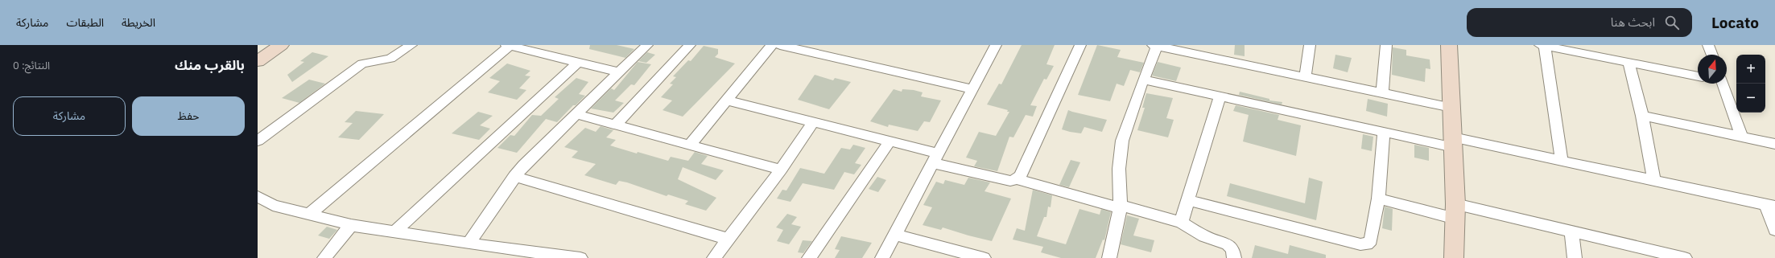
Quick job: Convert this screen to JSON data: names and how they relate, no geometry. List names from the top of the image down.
{
  "north": "top",
  "page": {
    "header": "Locato",
    "search": "ابحث هنا",
    "nav": ["الخريطة", "الطبقات", "مشاركة"],
    "heading": ["بالقرب منك", "النتائج: 0"],
    "map_buttons": ["+", "−"],
    "buttons": ["حفظ", "مشاركة"]
  }
}
